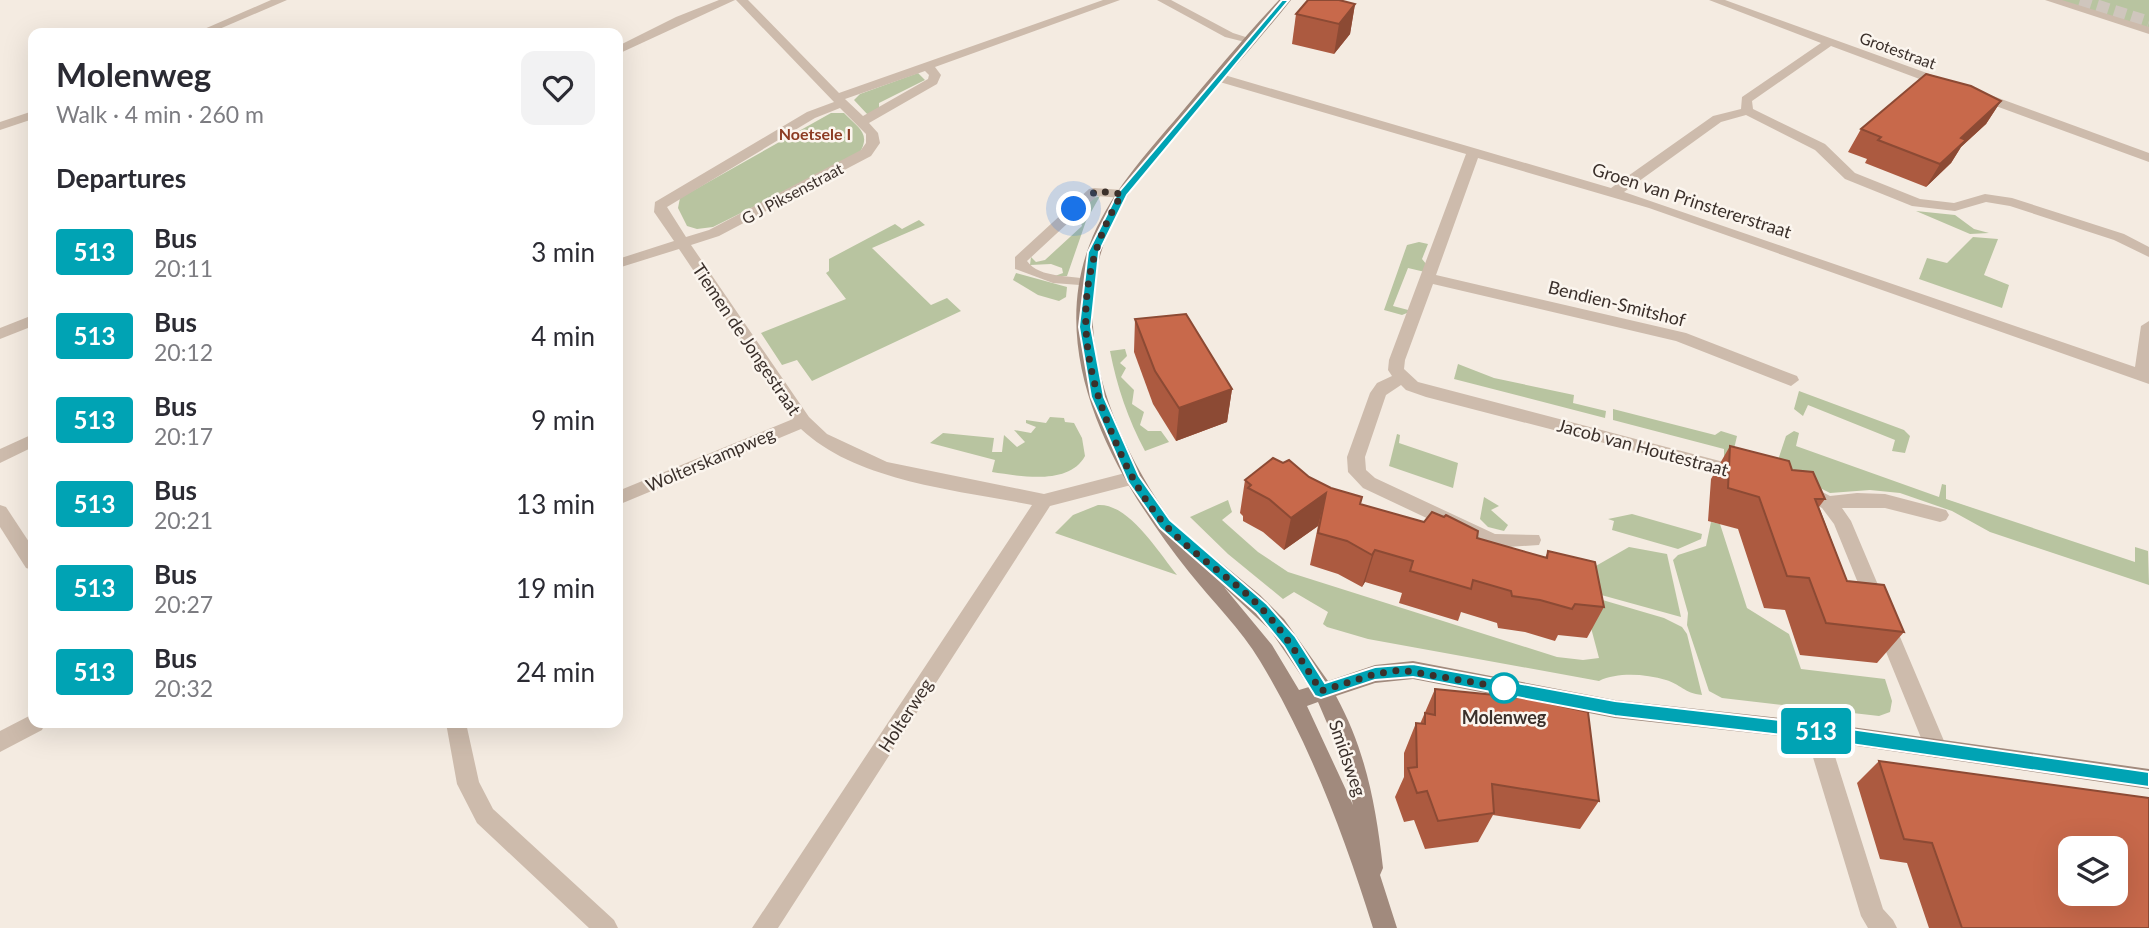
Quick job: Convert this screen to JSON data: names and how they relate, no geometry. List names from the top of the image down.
{
  "streets": {
    "main road": ["Smidsweg"],
    "street": [
      "Grotestraat",
      "G J Piksenstraat",
      "Groen van Prinstererstraat",
      "Bendien-Smitshof",
      "Tiemen de Jongestraat",
      "Jacob van Houtestraat",
      "Wolterskampweg",
      "Holterweg"
    ]
  },
  "crossings": [
    ["G J Piksenstraat", "Tiemen de Jongestraat"],
    ["Groen van Prinstererstraat", "Smidsweg"],
    ["Tiemen de Jongestraat", "Wolterskampweg"],
    ["Tiemen de Jongestraat", "Holterweg"],
    ["Tiemen de Jongestraat", "Smidsweg"]
  ],
  "districts": ["Noetsele I"],
  "places": ["Molenweg"],
  "lines": ["bus line 513"],
  "page": {
    "on_map": "513",
    "heading": [
      ["Molenweg", "Walk · 4 min · 260 m"],
      "Departures"
    ],
    "list": [
      {
        "mark": "513",
        "name": "Bus",
        "note": "20:11",
        "value": "3 min"
      },
      {
        "mark": "513",
        "name": "Bus",
        "note": "20:12",
        "value": "4 min"
      },
      {
        "mark": "513",
        "name": "Bus",
        "note": "20:17",
        "value": "9 min"
      },
      {
        "mark": "513",
        "name": "Bus",
        "note": "20:21",
        "value": "13 min"
      },
      {
        "mark": "513",
        "name": "Bus",
        "note": "20:27",
        "value": "19 min"
      },
      {
        "mark": "513",
        "name": "Bus",
        "note": "20:32",
        "value": "24 min"
      }
    ]
  }
}
